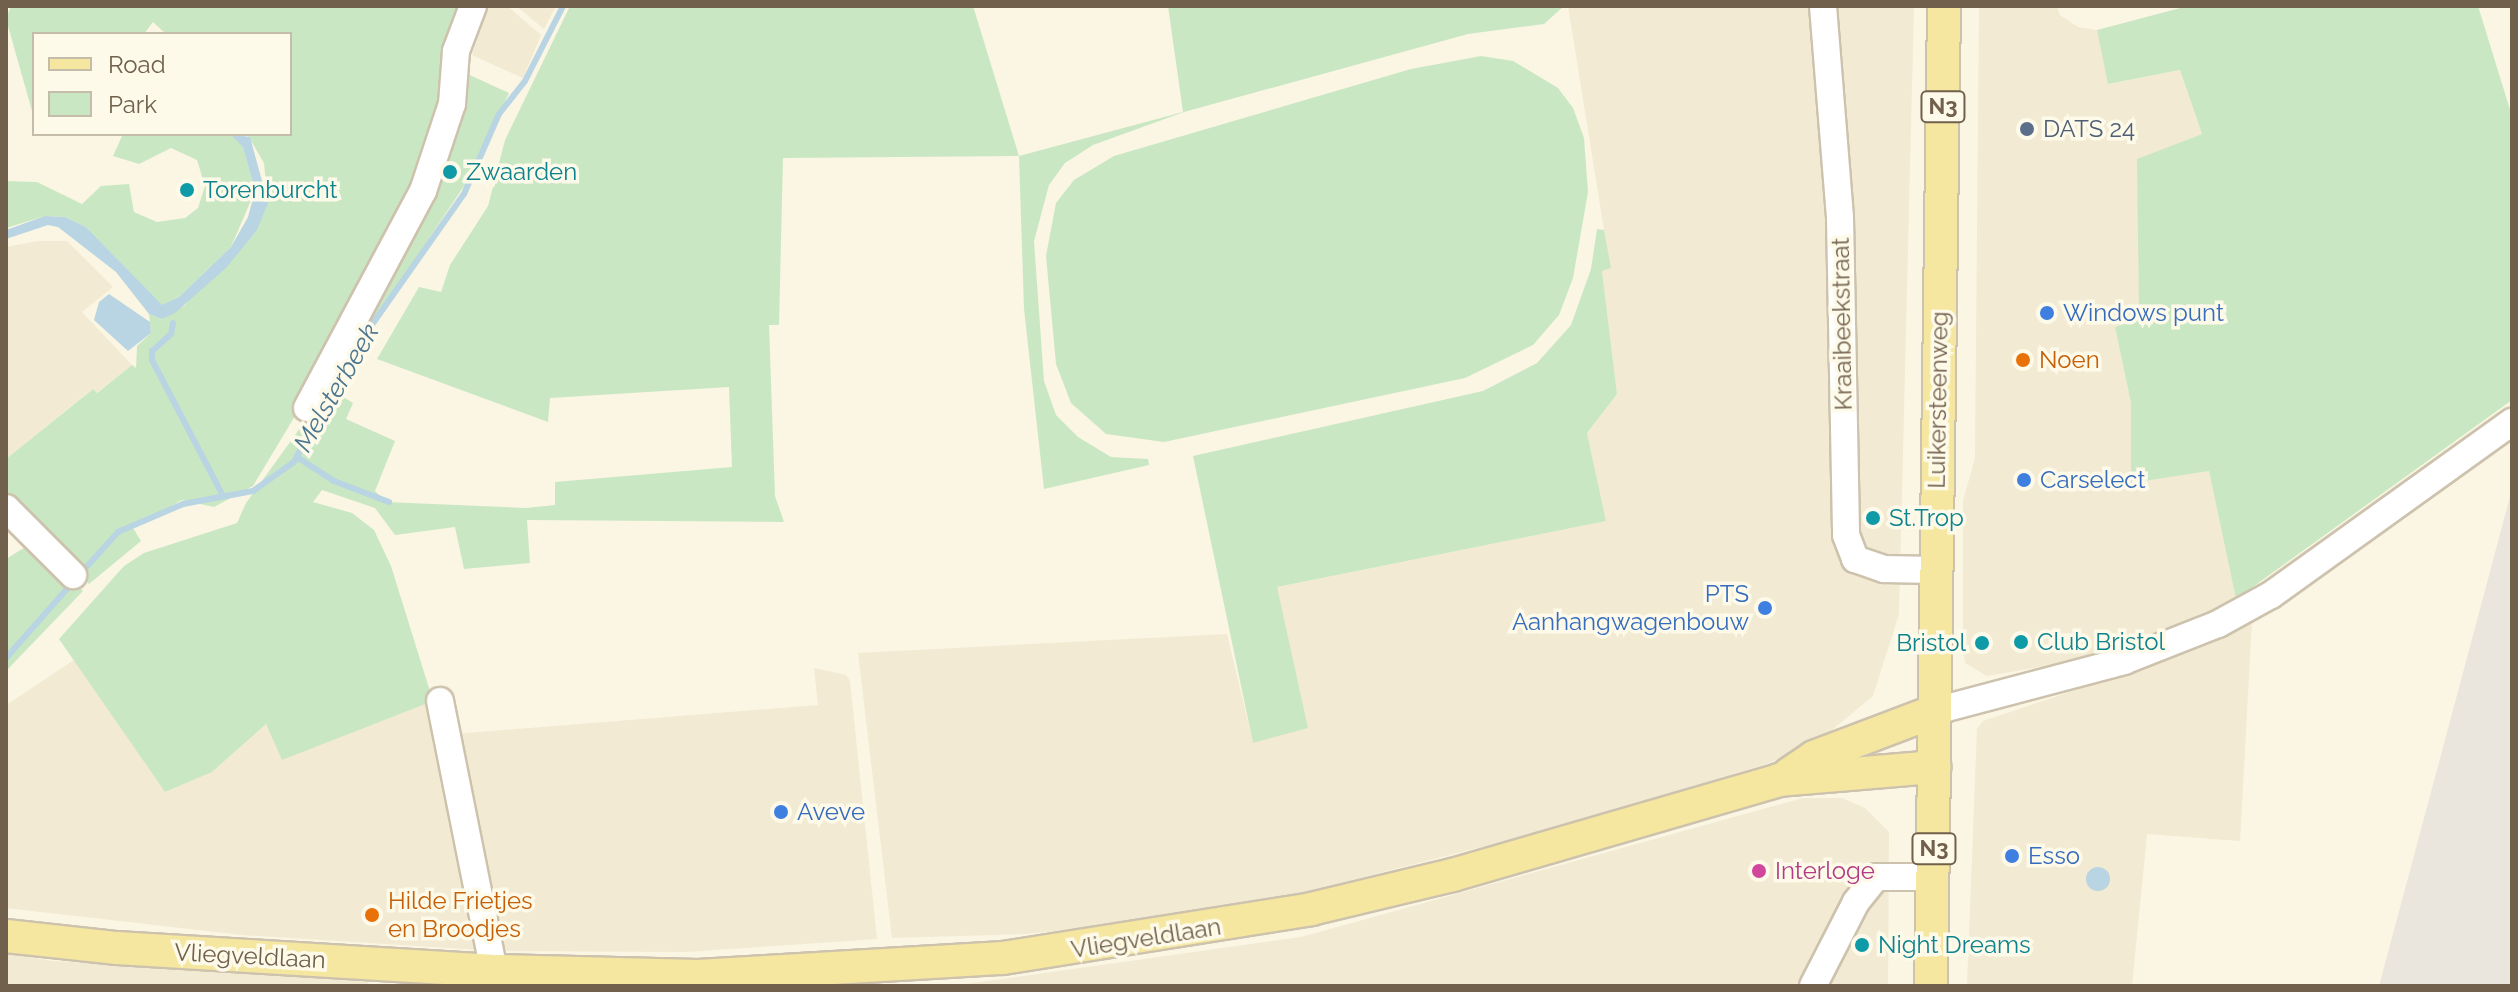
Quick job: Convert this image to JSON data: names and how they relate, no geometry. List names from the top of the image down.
{
  "streets": {
    "main road": ["N3", "Luikersteenweg", "Vliegveldlaan"],
    "street": ["Kraaibeekstraat"]
  },
  "crossings": [
    ["Kraaibeekstraat", "Luikersteenweg"],
    ["Luikersteenweg", "Vliegveldlaan"]
  ],
  "water": ["Melsterbeek"],
  "places": [
    "DATS 24",
    "Zwaarden",
    "Torenburcht",
    "Windows punt",
    "Noen",
    "Carselect",
    "St.Trop",
    "PTS Aanhangwagenbouw",
    "Club Bristol",
    "Bristol",
    "Aveve",
    "Esso",
    "Interloge",
    "Hilde Frietjes en Broodjes",
    "Night Dreams"
  ],
  "legend": ["Road", "Park"]
}
